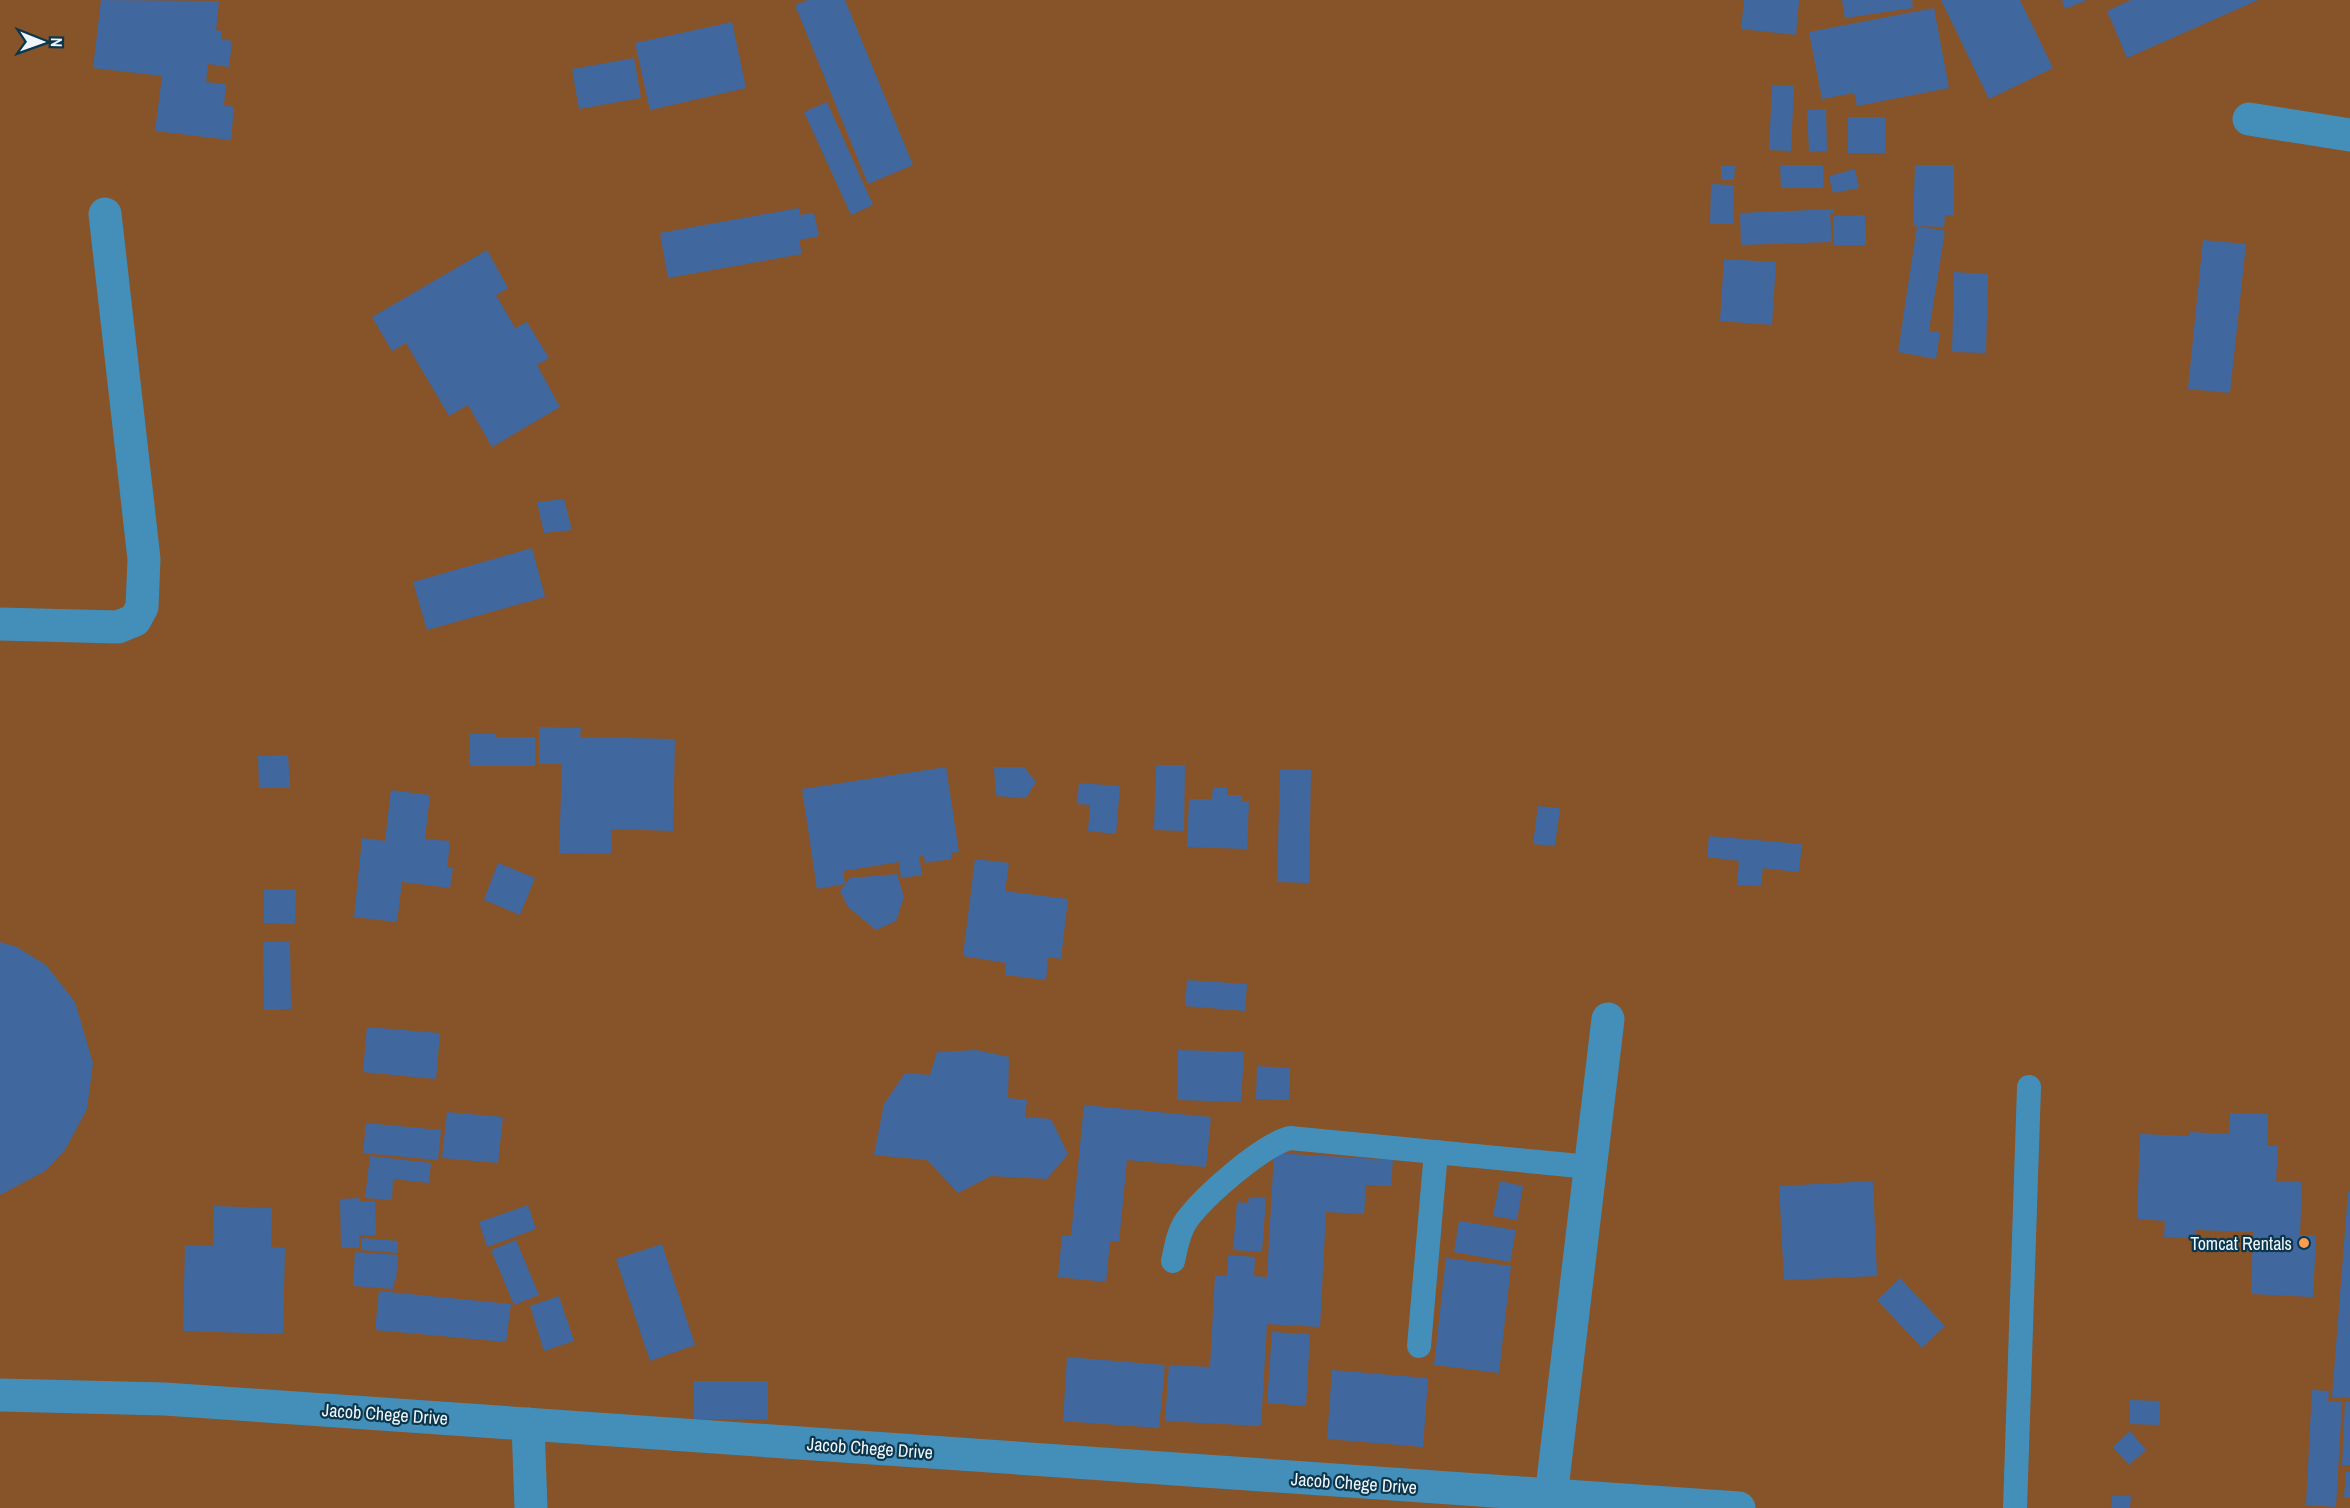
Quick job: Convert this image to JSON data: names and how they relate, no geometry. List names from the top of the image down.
{
  "streets": {
    "street": ["Jacob Chege Drive"]
  },
  "places": ["Tomcat Rentals"],
  "north": "right"
}
